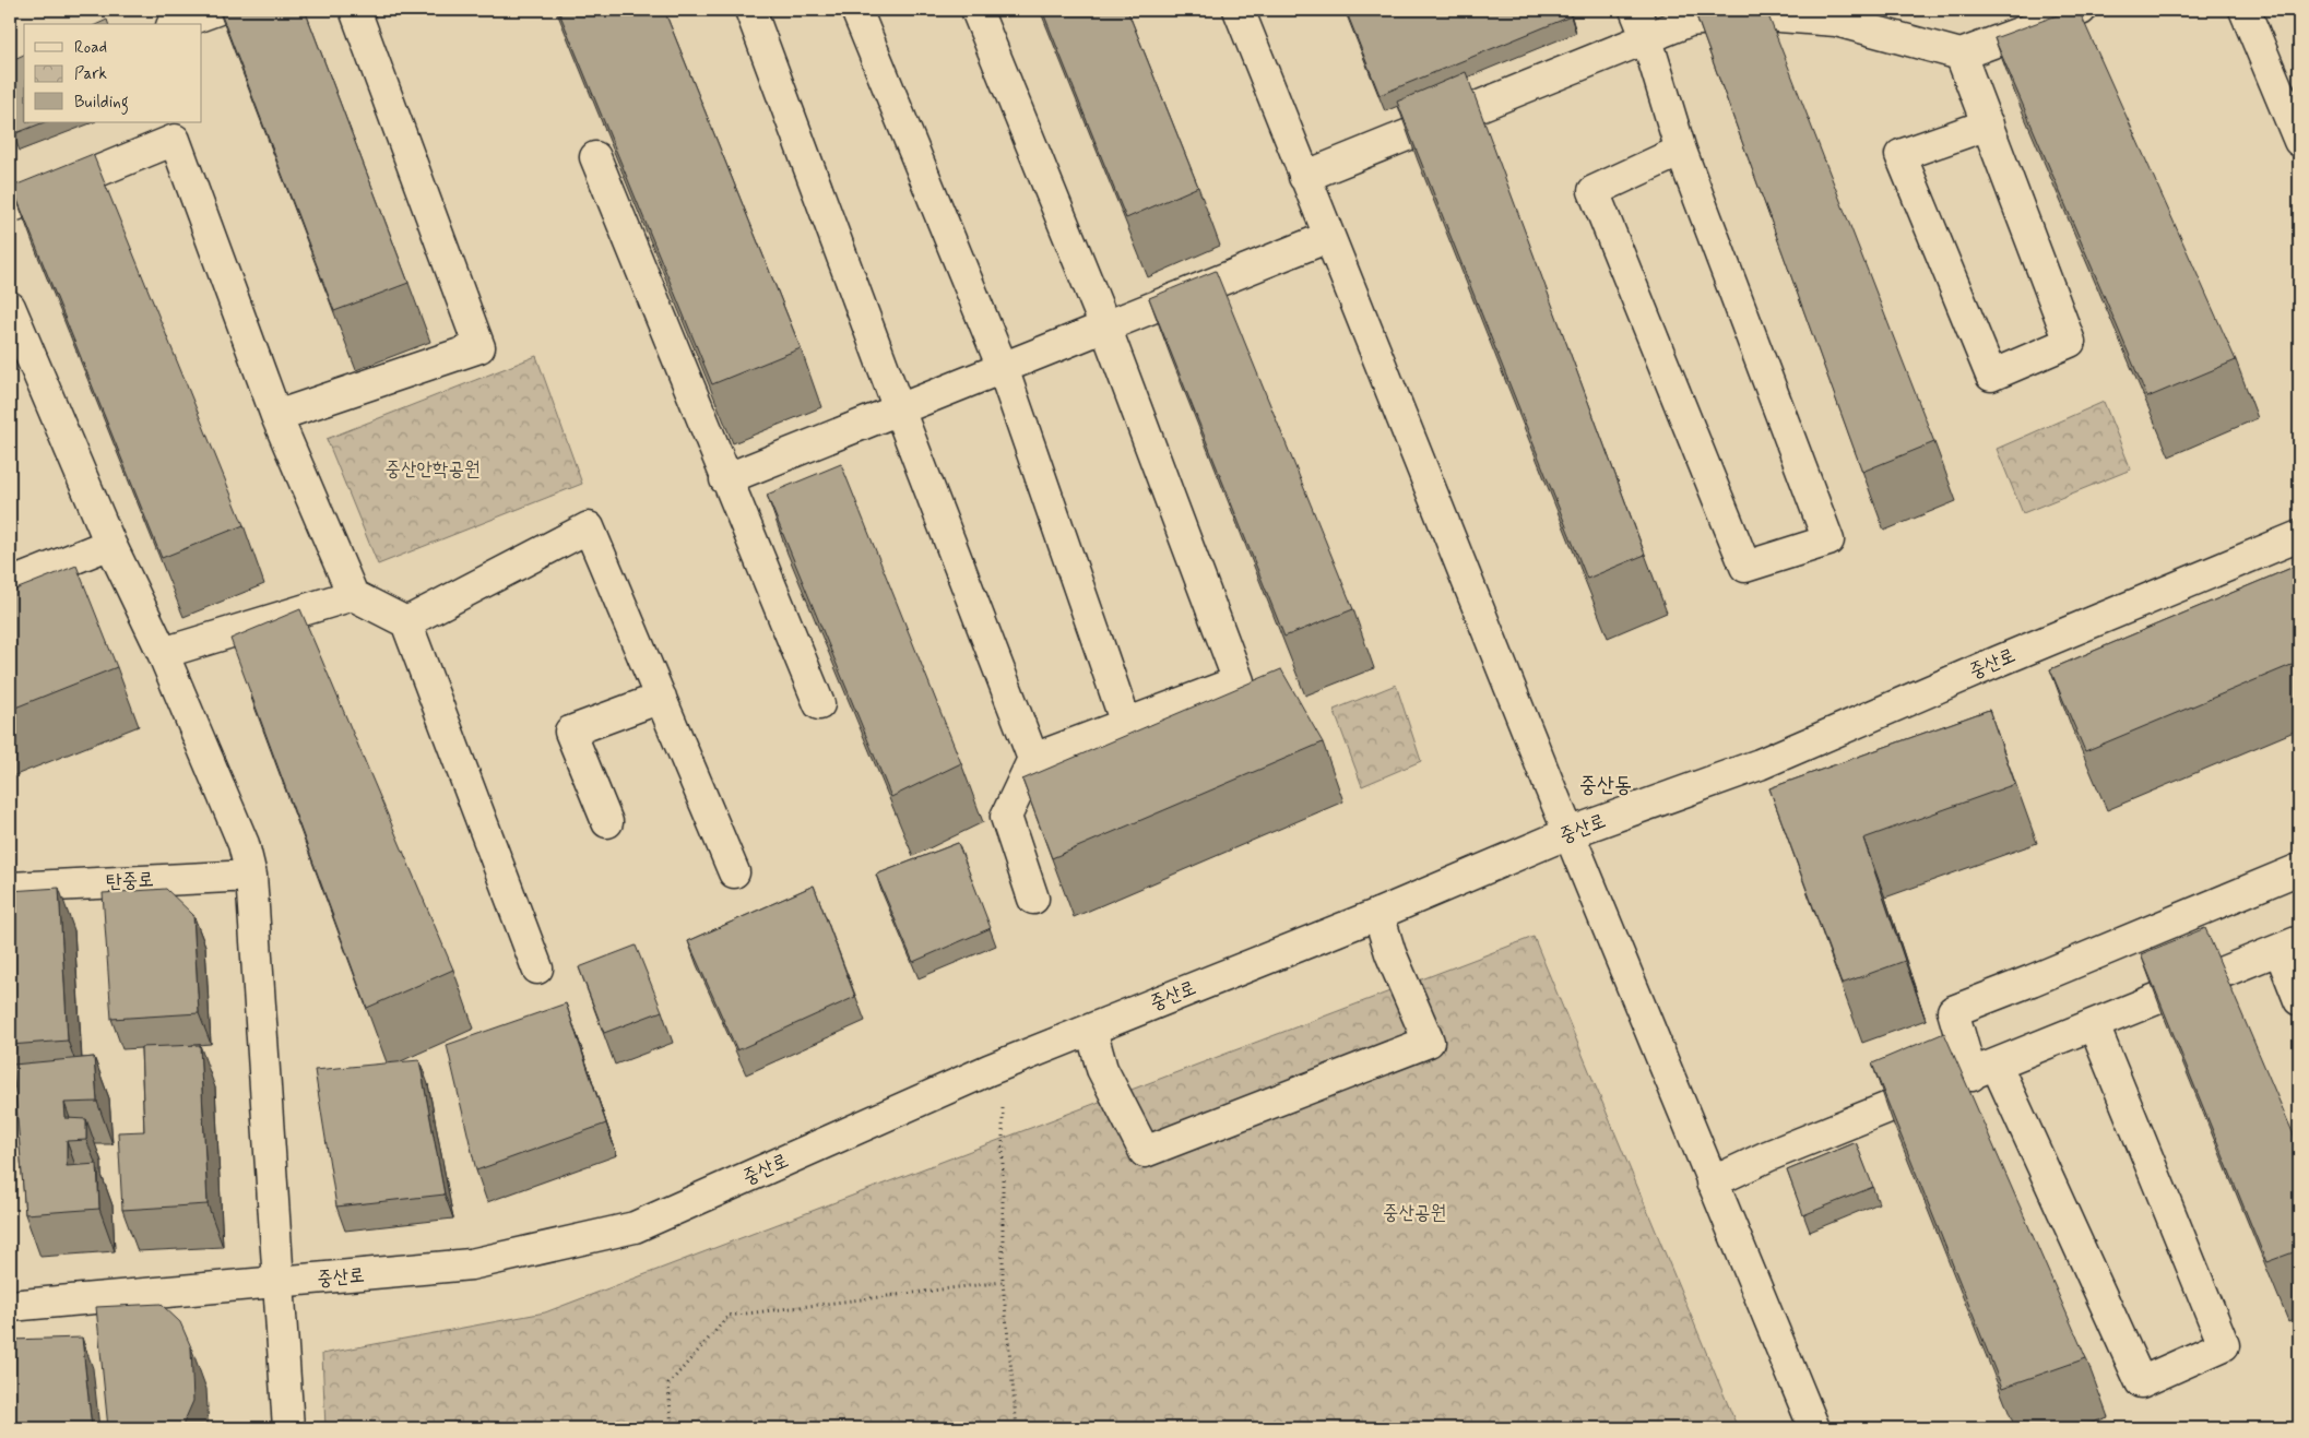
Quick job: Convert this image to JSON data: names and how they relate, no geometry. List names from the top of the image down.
{
  "streets": {
    "main road": ["중산로", "탄중로"]
  },
  "districts": ["중산동"],
  "parks": ["중산안학공원", "중산공원"],
  "legend": ["Road", "Park", "Building"]
}
